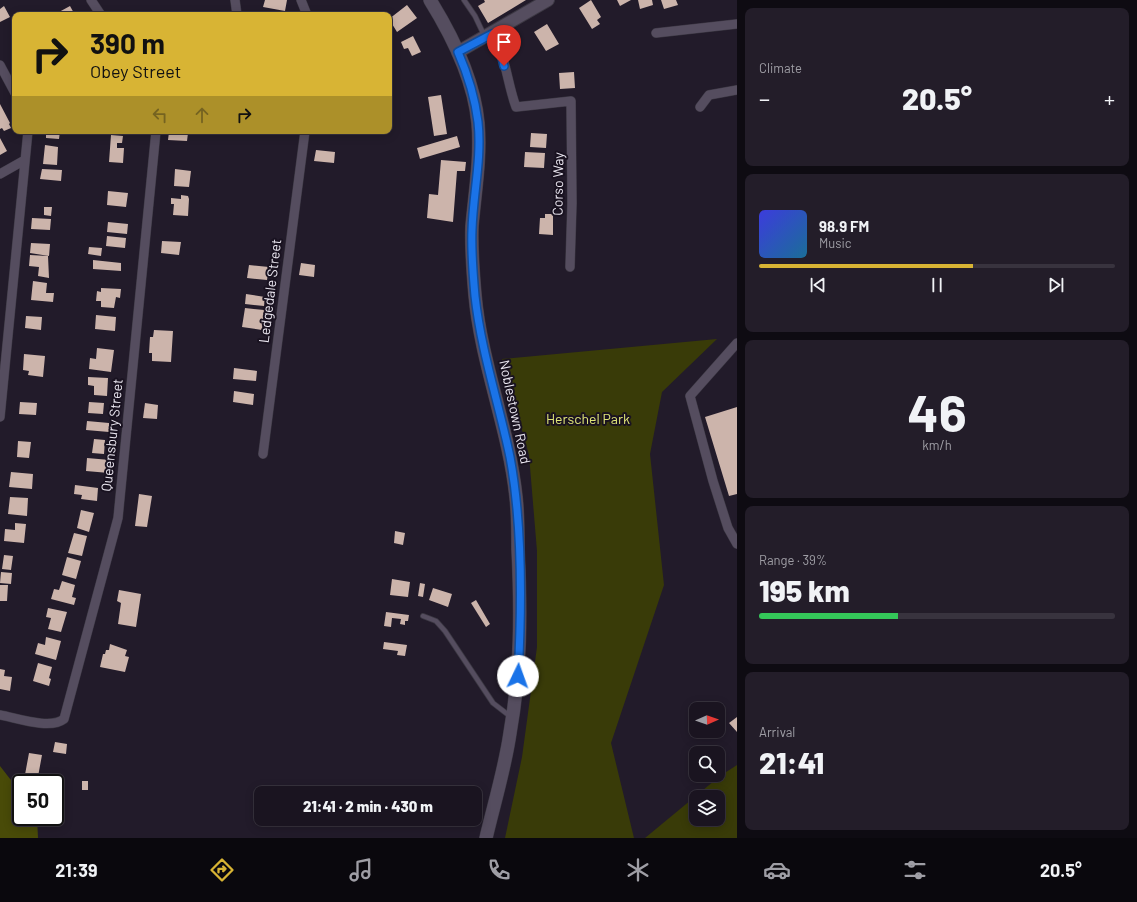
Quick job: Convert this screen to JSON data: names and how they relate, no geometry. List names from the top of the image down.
{
  "streets": {
    "main road": ["Noblestown Road"],
    "street": ["Corso Way", "Ledgedale Street", "Queensbury Street"]
  },
  "parks": ["Herschel Park"],
  "north": "right",
  "page": {
    "tile": [
      "Climate",
      ["46", "km/h"],
      ["Range · 39%", "195 km"],
      ["Arrival", "21:41"]
    ],
    "turn": ["390 m", "Obey Street"],
    "heat": ["−", "20.5°", "+"],
    "song": ["98.9 FM", "Music"],
    "limit": "50",
    "trip": "21:41 · 2 min · 430 m",
    "tabs": ["21:39", "20.5°"]
  }
}
